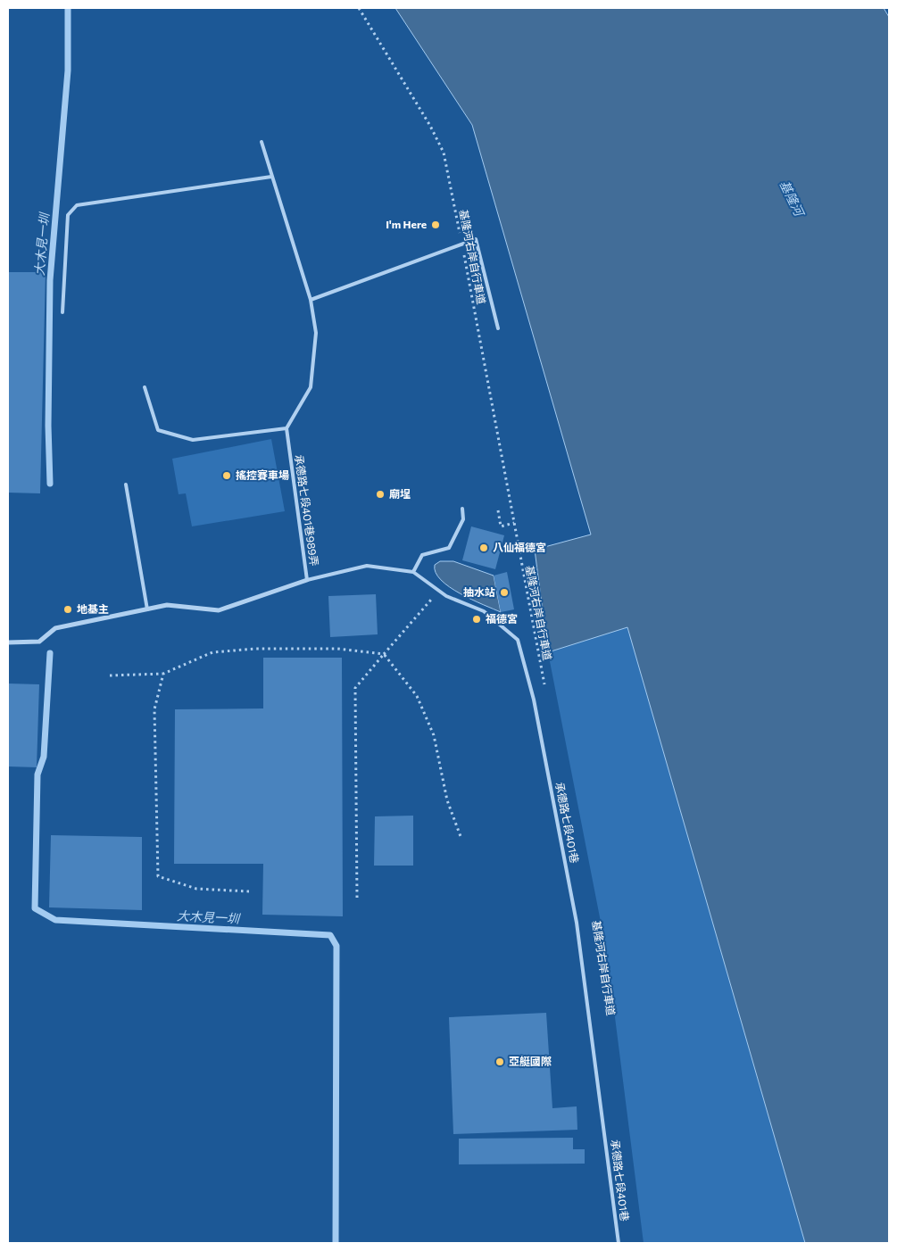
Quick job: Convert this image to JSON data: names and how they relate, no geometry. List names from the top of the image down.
{
  "streets": {
    "street": ["承德路七段401巷989弄"],
    "lane": ["承德路七段401巷"],
    "path": ["基隆河右岸自行車道"]
  },
  "crossings": [
    ["承德路七段401巷989弄", "承德路七段401巷"]
  ],
  "water": ["基隆河", "大木見一圳"],
  "places": [
    "I'm Here",
    "搖控賽車場",
    "廟埕",
    "八仙福德宮",
    "抽水站",
    "地基主",
    "福德宮",
    "亞艇國際"
  ]
}
